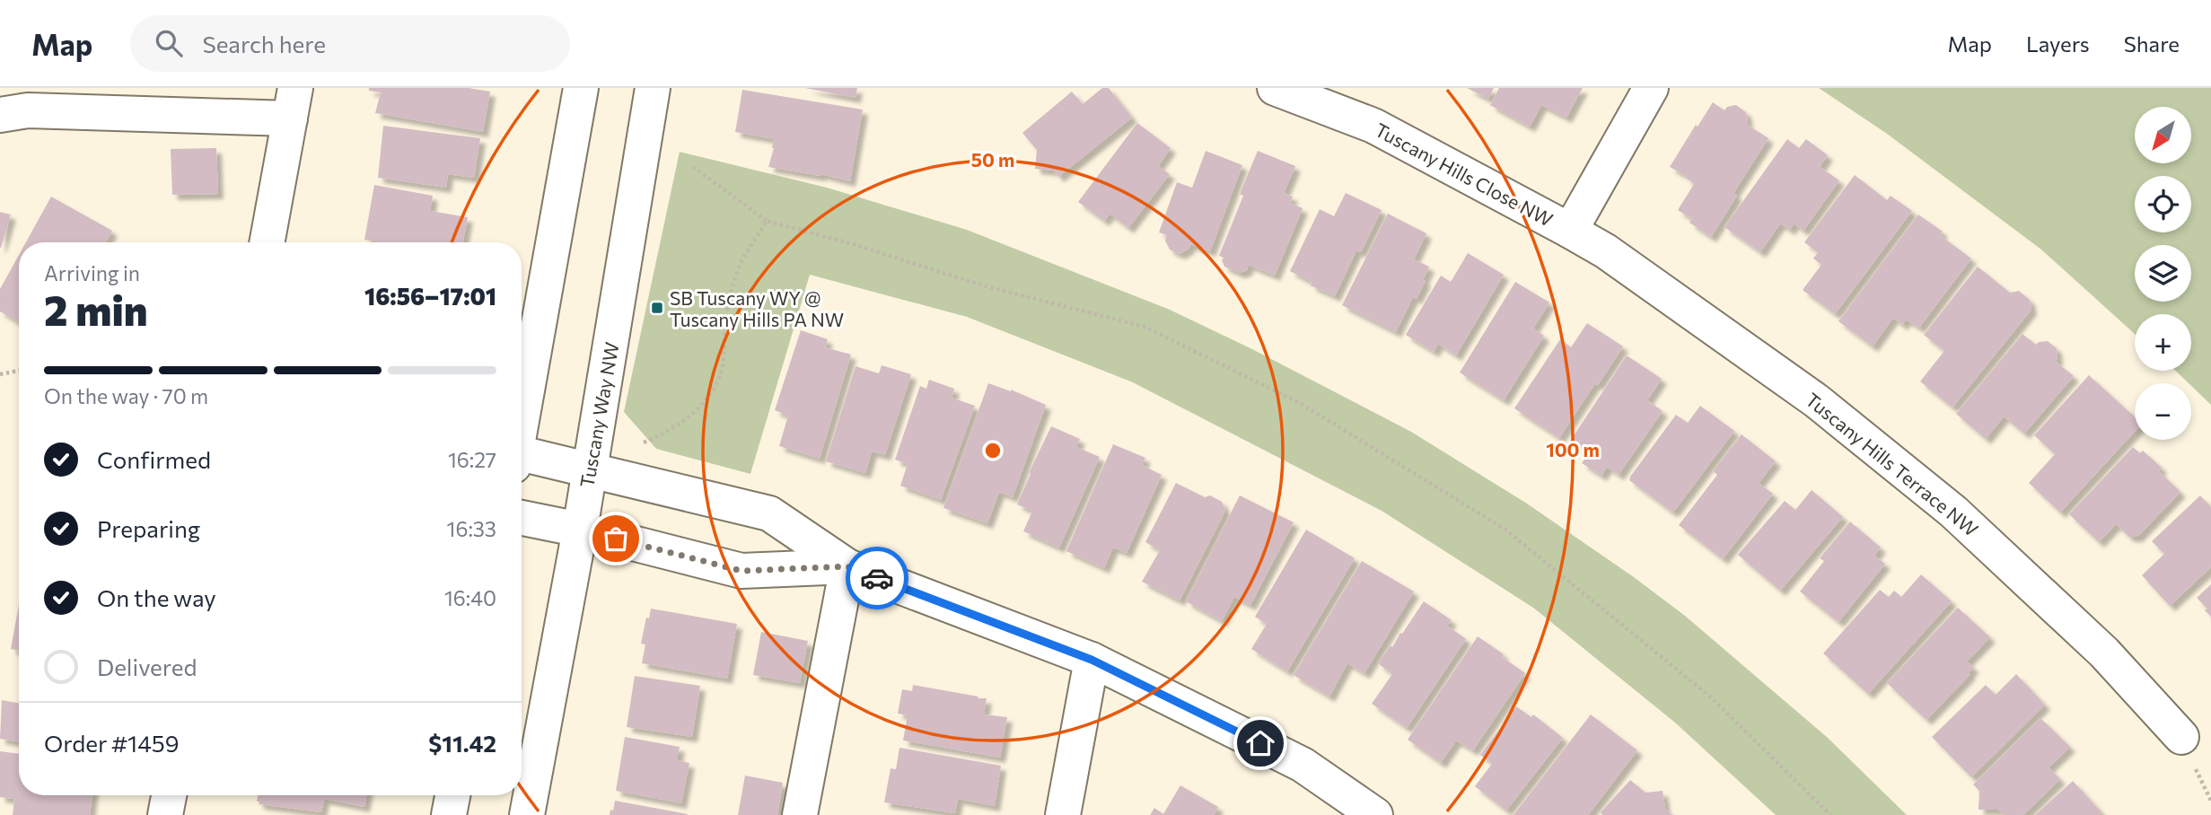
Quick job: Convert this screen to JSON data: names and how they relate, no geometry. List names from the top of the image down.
{
  "streets": {
    "street": ["Tuscany Hills Close NW", "Tuscany Way NW", "Tuscany Hills Terrace NW"]
  },
  "crossings": [
    ["Tuscany Hills Close NW", "Tuscany Hills Terrace NW"]
  ],
  "places": {
    "transit": ["SB Tuscany WY @ Tuscany Hills PA NW"]
  },
  "north": "bottom left",
  "page": {
    "header": "Map",
    "search": "Search here",
    "nav": ["Map", "Layers", "Share"],
    "map_buttons": ["+", "−"],
    "heading": ["2 min", "Arriving in", "16:56–17:01"],
    "panel": ["Order #1459", "$11.42"],
    "bar": "On the way · 70 m",
    "list": [
      ["Confirmed", "16:27"],
      ["Preparing", "16:33"],
      ["On the way", "16:40"],
      "Delivered"
    ]
  },
  "rings": ["50 m", "100 m"]
}
